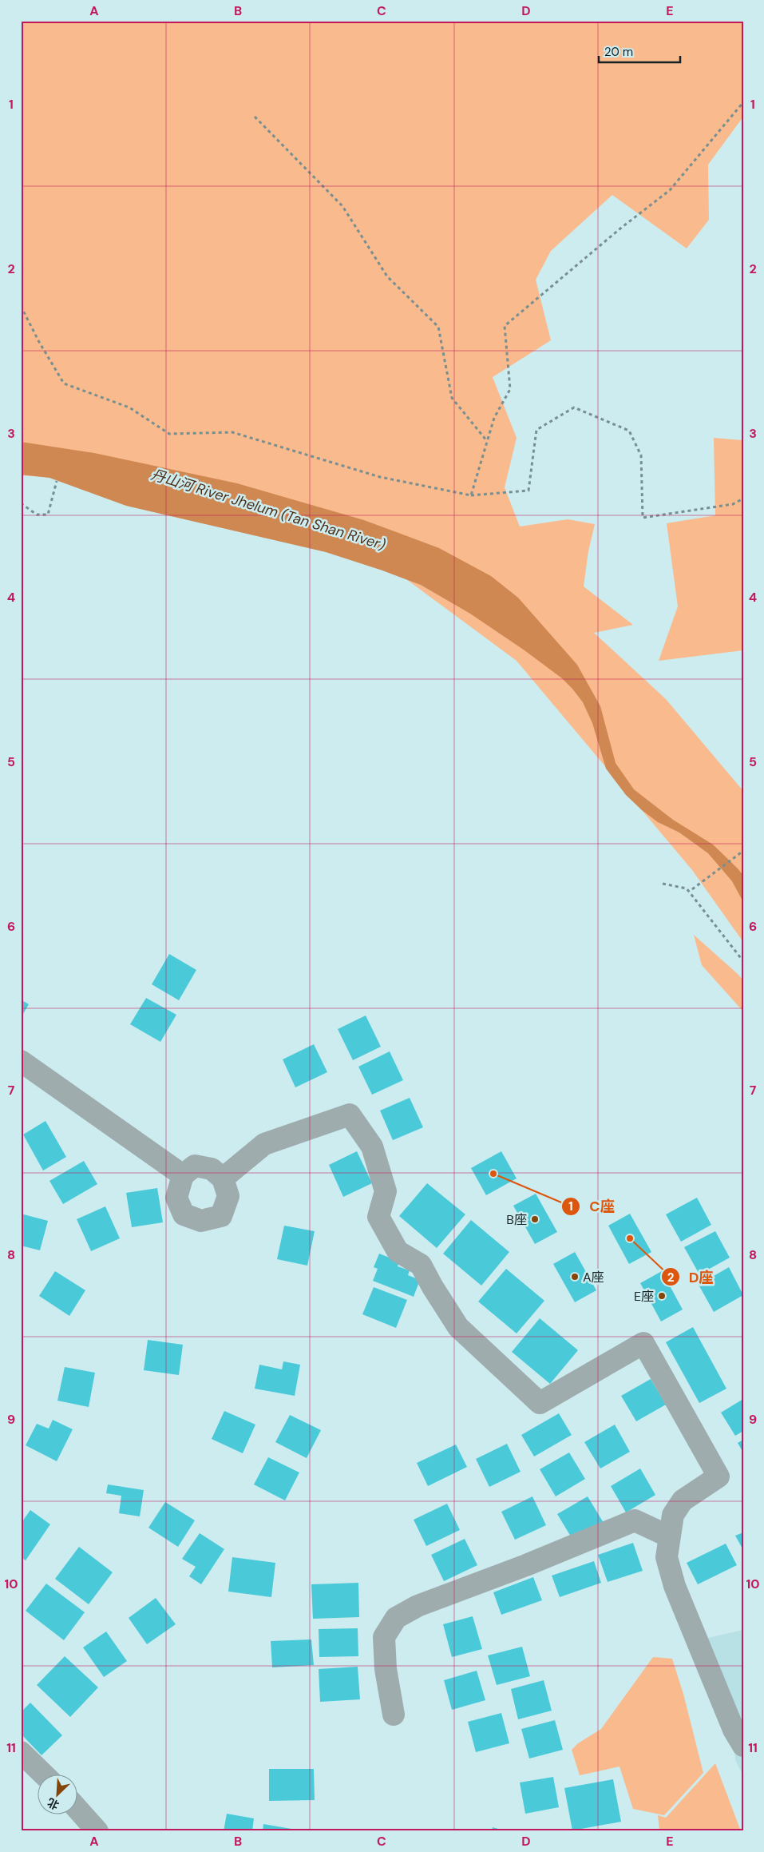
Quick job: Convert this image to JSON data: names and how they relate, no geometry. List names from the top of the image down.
{
  "water": ["丹山河 River Jhelum (Tan Shan River)"],
  "places": [
    "C座",
    "B座",
    "D座",
    "A座",
    "E座"
  ],
  "scale_bar": "20 m",
  "north": "bottom left",
  "grid": {
    "columns": [
      "A",
      "B",
      "C",
      "D",
      "E"
    ],
    "rows": [
      "1",
      "2",
      "3",
      "4",
      "5",
      "6",
      "7",
      "8",
      "9",
      "10",
      "11"
    ]
  }
}
